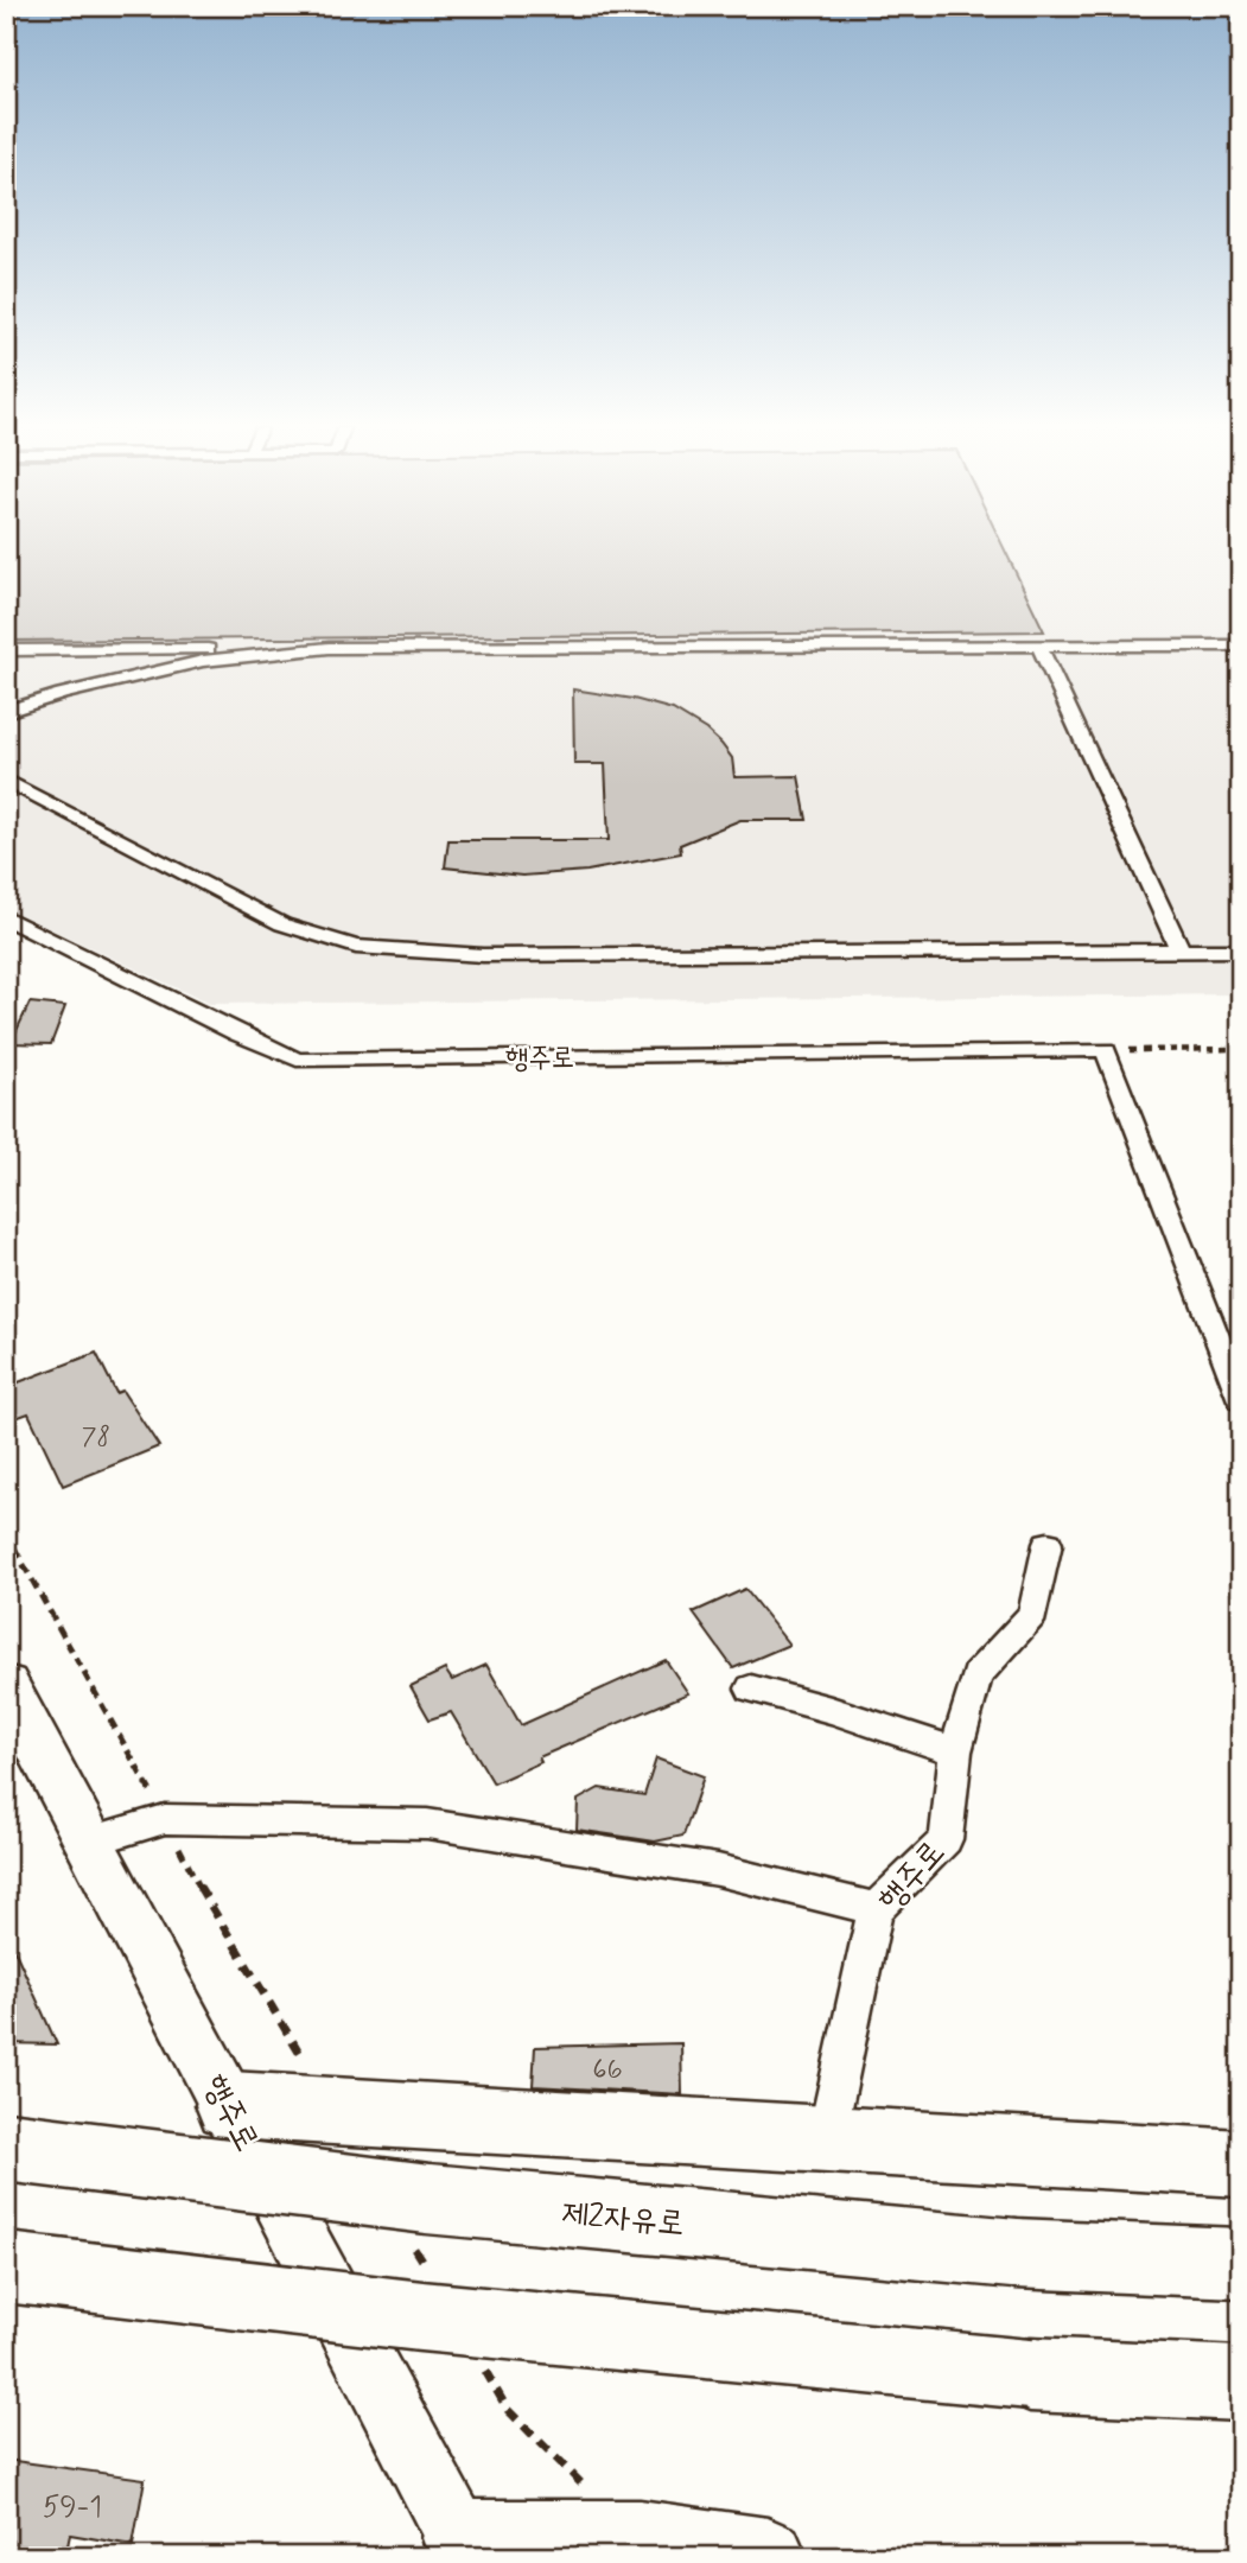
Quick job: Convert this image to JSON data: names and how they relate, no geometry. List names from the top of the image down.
{
  "streets": {
    "highway": ["제2자유로"],
    "main road": ["행주로"]
  },
  "house_numbers": ["78", "66", "59-1"]
}
